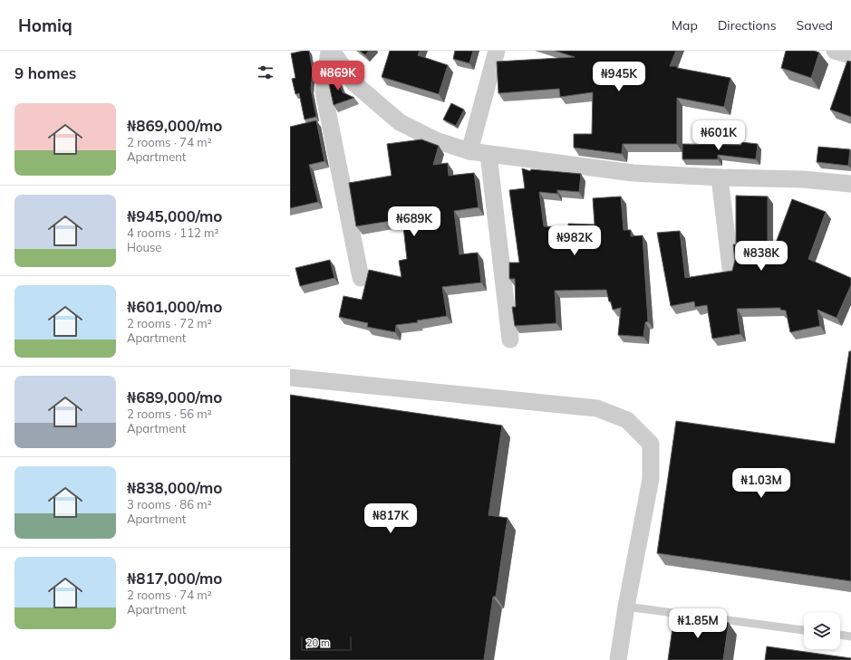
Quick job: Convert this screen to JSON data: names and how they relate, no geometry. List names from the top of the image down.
{
  "scale_bar": "20 m",
  "page": {
    "header": "Homiq",
    "nav": ["Map", "Directions", "Saved"],
    "heading": "9 homes",
    "price": [
      "₦869K",
      "₦945K",
      "₦601K",
      "₦689K",
      "₦982K",
      "₦838K",
      "₦1.03M",
      "₦817K",
      "₦1.85M"
    ],
    "list": [
      {
        "name": "₦869,000/mo",
        "note": "2 rooms · 74 m² · Apartment"
      },
      {
        "name": "₦945,000/mo",
        "note": "4 rooms · 112 m² · House"
      },
      {
        "name": "₦601,000/mo",
        "note": "2 rooms · 72 m² · Apartment"
      },
      {
        "name": "₦689,000/mo",
        "note": "2 rooms · 56 m² · Apartment"
      },
      {
        "name": "₦838,000/mo",
        "note": "3 rooms · 86 m² · Apartment"
      },
      {
        "name": "₦817,000/mo",
        "note": "2 rooms · 74 m² · Apartment"
      }
    ],
    "scale": "20 m"
  }
}
